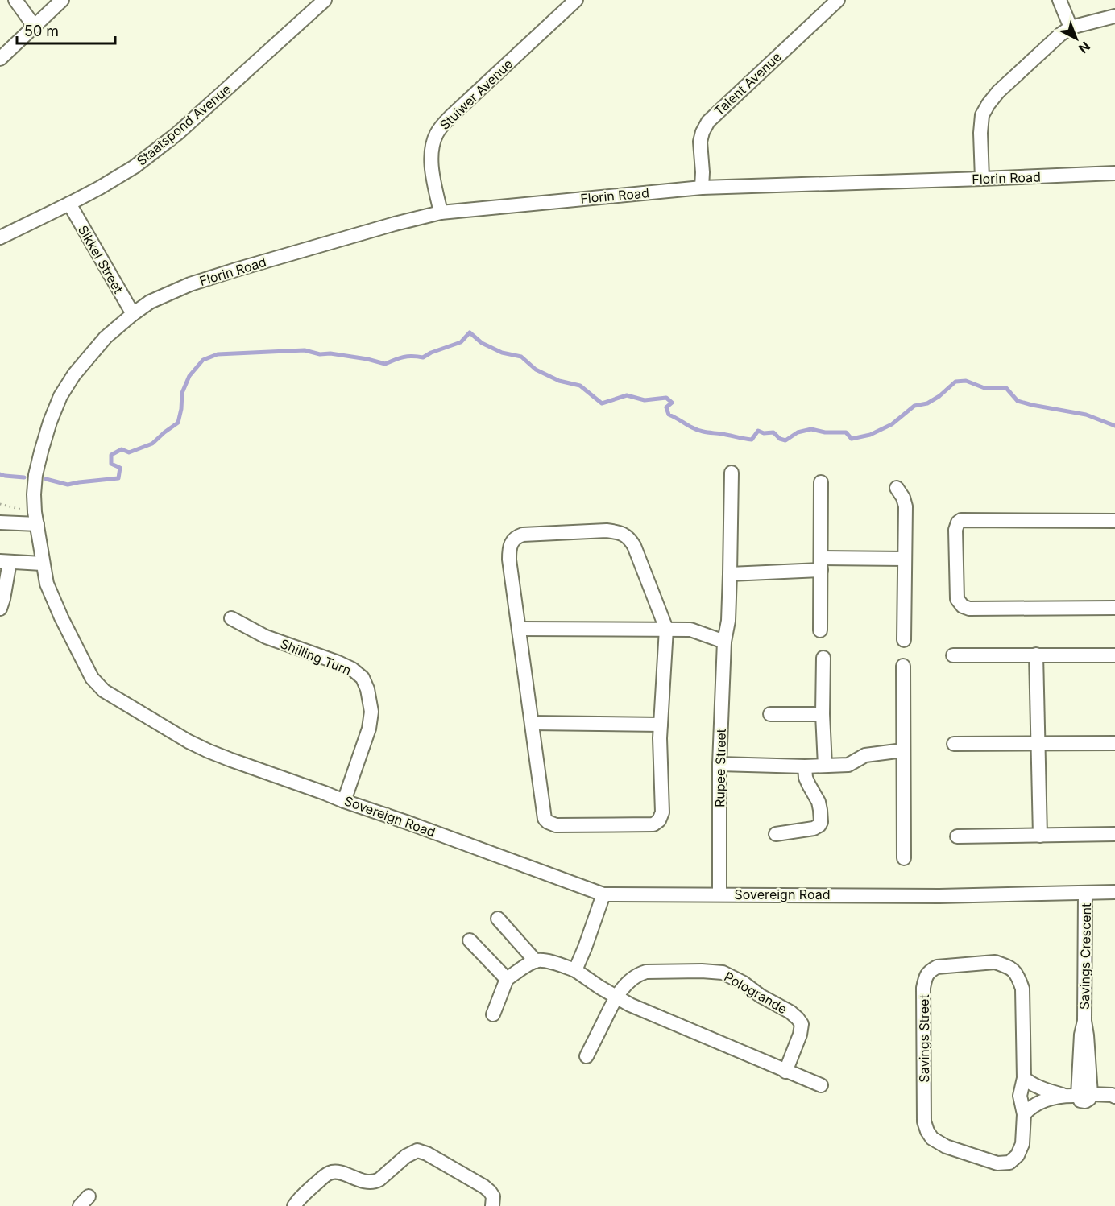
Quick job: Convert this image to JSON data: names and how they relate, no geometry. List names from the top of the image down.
{
  "streets": {
    "street": [
      "Talent Avenue",
      "Stuiwer Avenue",
      "Staatspond Avenue",
      "Florin Road",
      "Sikkel Street",
      "Shilling Turn",
      "Rupee Street",
      "Sovereign Road",
      "Savings Crescent",
      "Pologrande",
      "Savings Street"
    ]
  },
  "crossings": [
    ["Talent Avenue", "Florin Road"],
    ["Stuiwer Avenue", "Florin Road"],
    ["Staatspond Avenue", "Sikkel Street"],
    ["Florin Road", "Sikkel Street"],
    ["Florin Road", "Sovereign Road"],
    ["Sikkel Street", "Sovereign Road"],
    ["Shilling Turn", "Sovereign Road"],
    ["Rupee Street", "Sovereign Road"],
    ["Sovereign Road", "Savings Crescent"]
  ],
  "scale_bar": "50 m",
  "north": "bottom right"
}
